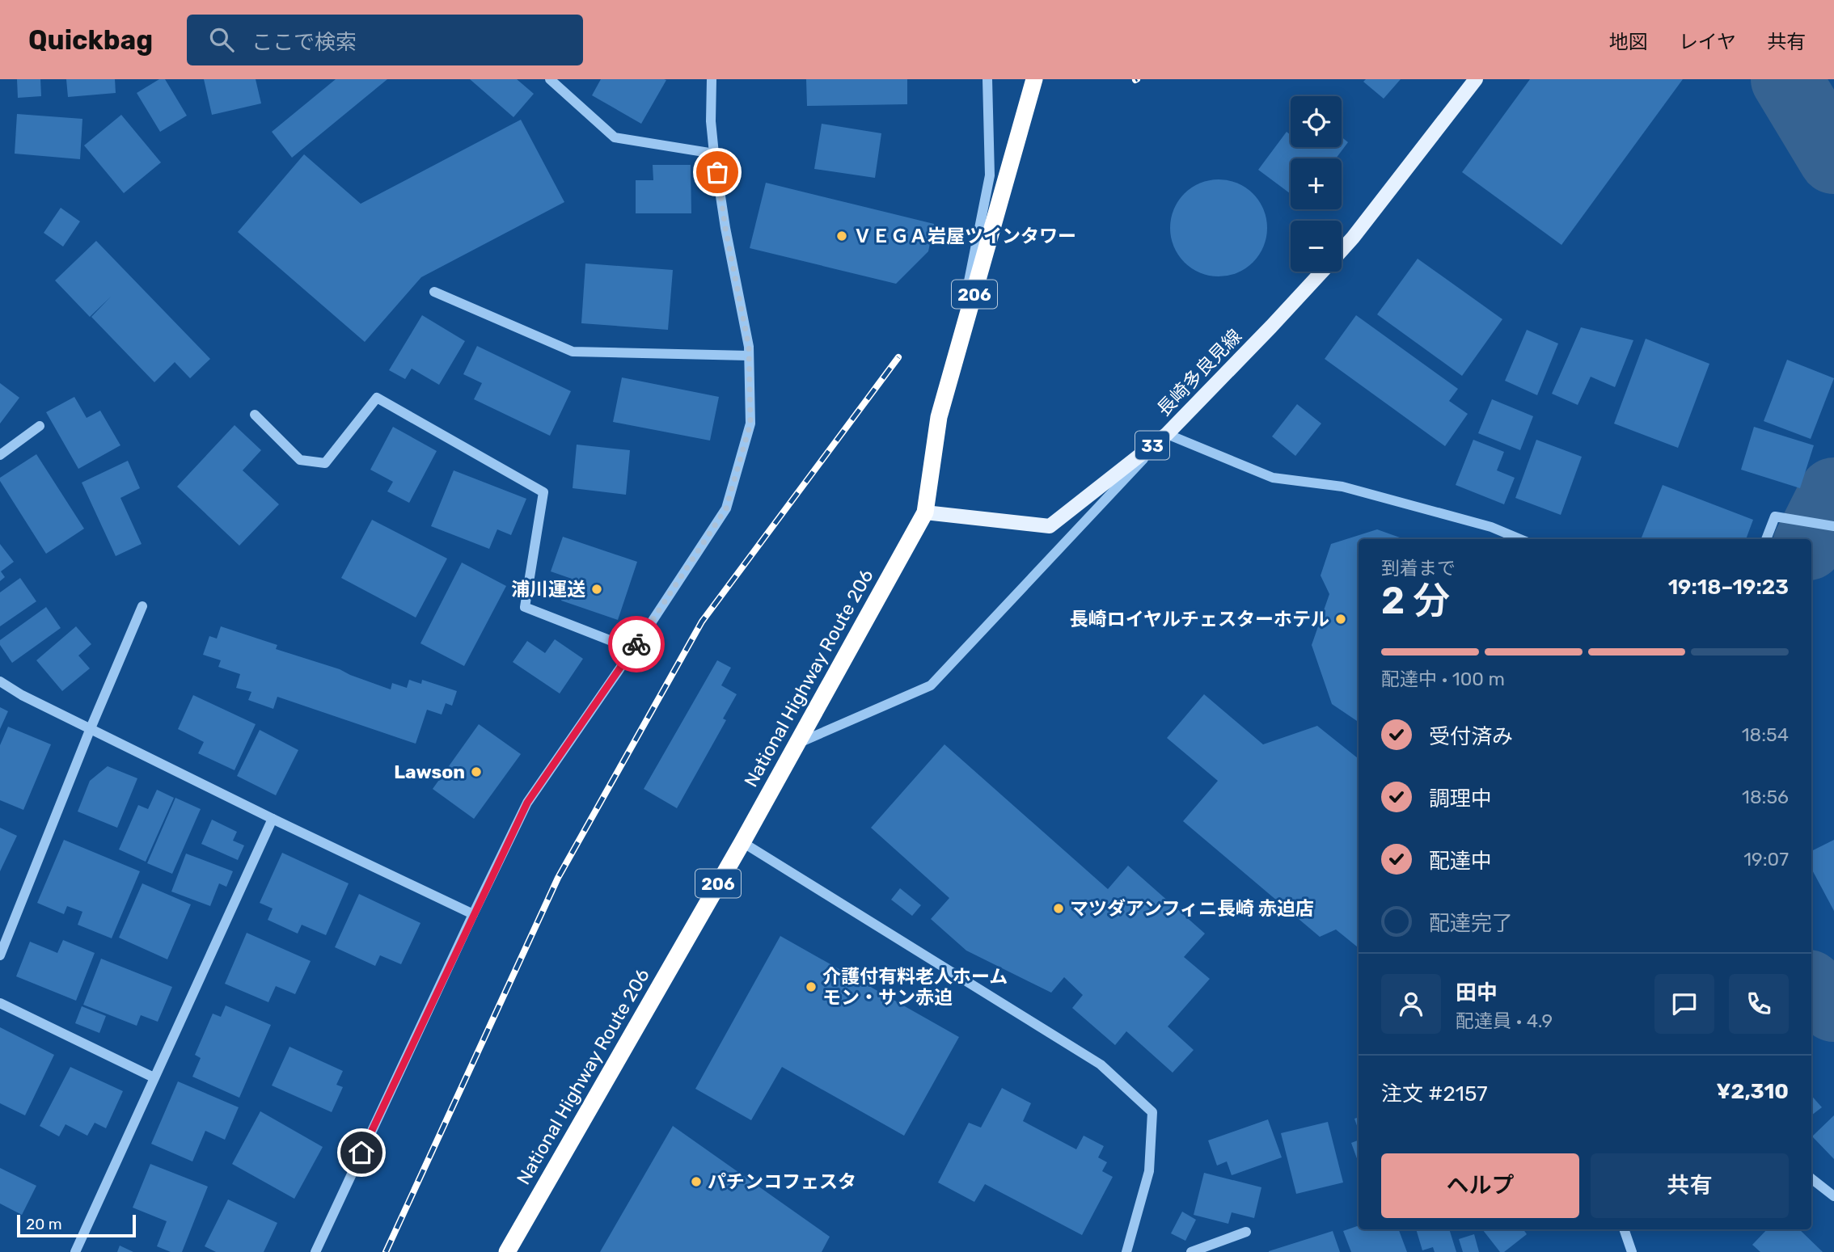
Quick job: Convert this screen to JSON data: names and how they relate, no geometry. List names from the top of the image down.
{
  "streets": {
    "highway": ["206", "National Highway Route 206"],
    "main road": ["長崎多良見線", "33"]
  },
  "crossings": [
    ["長崎多良見線", "National Highway Route 206"]
  ],
  "places": [
    "ＶＥＧＡ岩屋ツインタワー",
    "浦川運送",
    "長崎ロイヤルチェスターホテル",
    "Lawson",
    "マツダアンフィニ長崎 赤迫店",
    "介護付有料老人ホーム モン・サン赤迫",
    "パチンコフェスタ"
  ],
  "scale_bar": "20 m",
  "page": {
    "header": "Quickbag",
    "search": "ここで検索",
    "nav": ["地図", "レイヤ", "共有"],
    "map_buttons": ["+", "−"],
    "heading": ["2 分", "到着まで", "19:18–19:23"],
    "panel": [
      "田中",
      "配達員 · 4.9",
      "注文 #2157",
      "¥2,310"
    ],
    "bar": "配達中 · 100 m",
    "list": [
      ["受付済み", "18:54"],
      ["調理中", "18:56"],
      ["配達中", "19:07"],
      "配達完了"
    ],
    "buttons": ["ヘルプ", "共有"],
    "scale": "20 m"
  }
}
